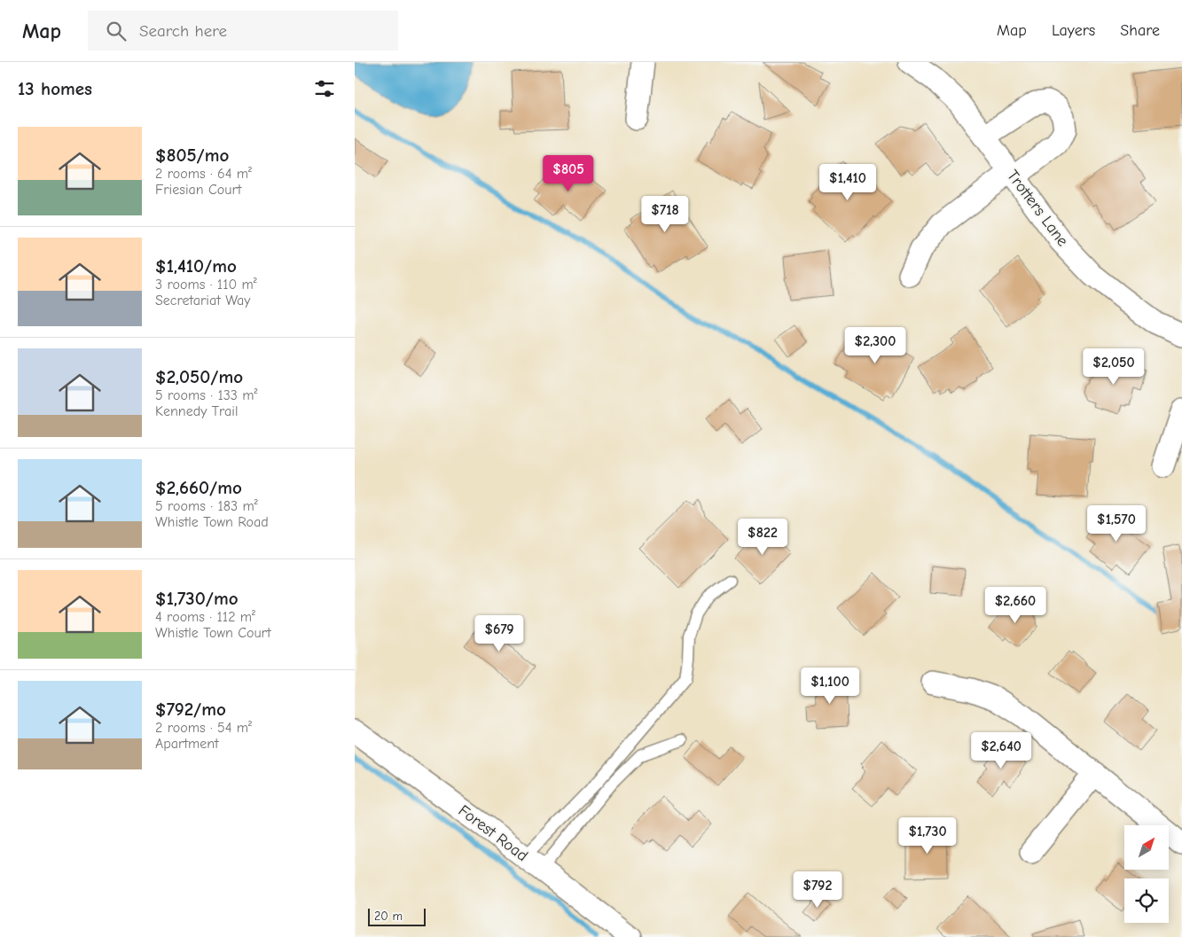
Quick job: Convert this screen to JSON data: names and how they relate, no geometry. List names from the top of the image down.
{
  "streets": {
    "street": ["Trotters Lane", "Forest Road"]
  },
  "scale_bar": "20 m",
  "north": "top right",
  "page": {
    "header": "Map",
    "search": "Search here",
    "nav": ["Map", "Layers", "Share"],
    "heading": "13 homes",
    "list": [
      {
        "name": "$805/mo",
        "note": "2 rooms · 64 m² · Friesian Court"
      },
      {
        "name": "$1,410/mo",
        "note": "3 rooms · 110 m² · Secretariat Way"
      },
      {
        "name": "$2,050/mo",
        "note": "5 rooms · 133 m² · Kennedy Trail"
      },
      {
        "name": "$2,660/mo",
        "note": "5 rooms · 183 m² · Whistle Town Road"
      },
      {
        "name": "$1,730/mo",
        "note": "4 rooms · 112 m² · Whistle Town Court"
      },
      {
        "name": "$792/mo",
        "note": "2 rooms · 54 m² · Apartment"
      }
    ],
    "price": [
      "$805",
      "$1,410",
      "$718",
      "$2,300",
      "$2,050",
      "$1,570",
      "$822",
      "$2,660",
      "$679",
      "$1,100",
      "$2,640",
      "$1,730",
      "$792"
    ],
    "scale": "20 m"
  }
}
